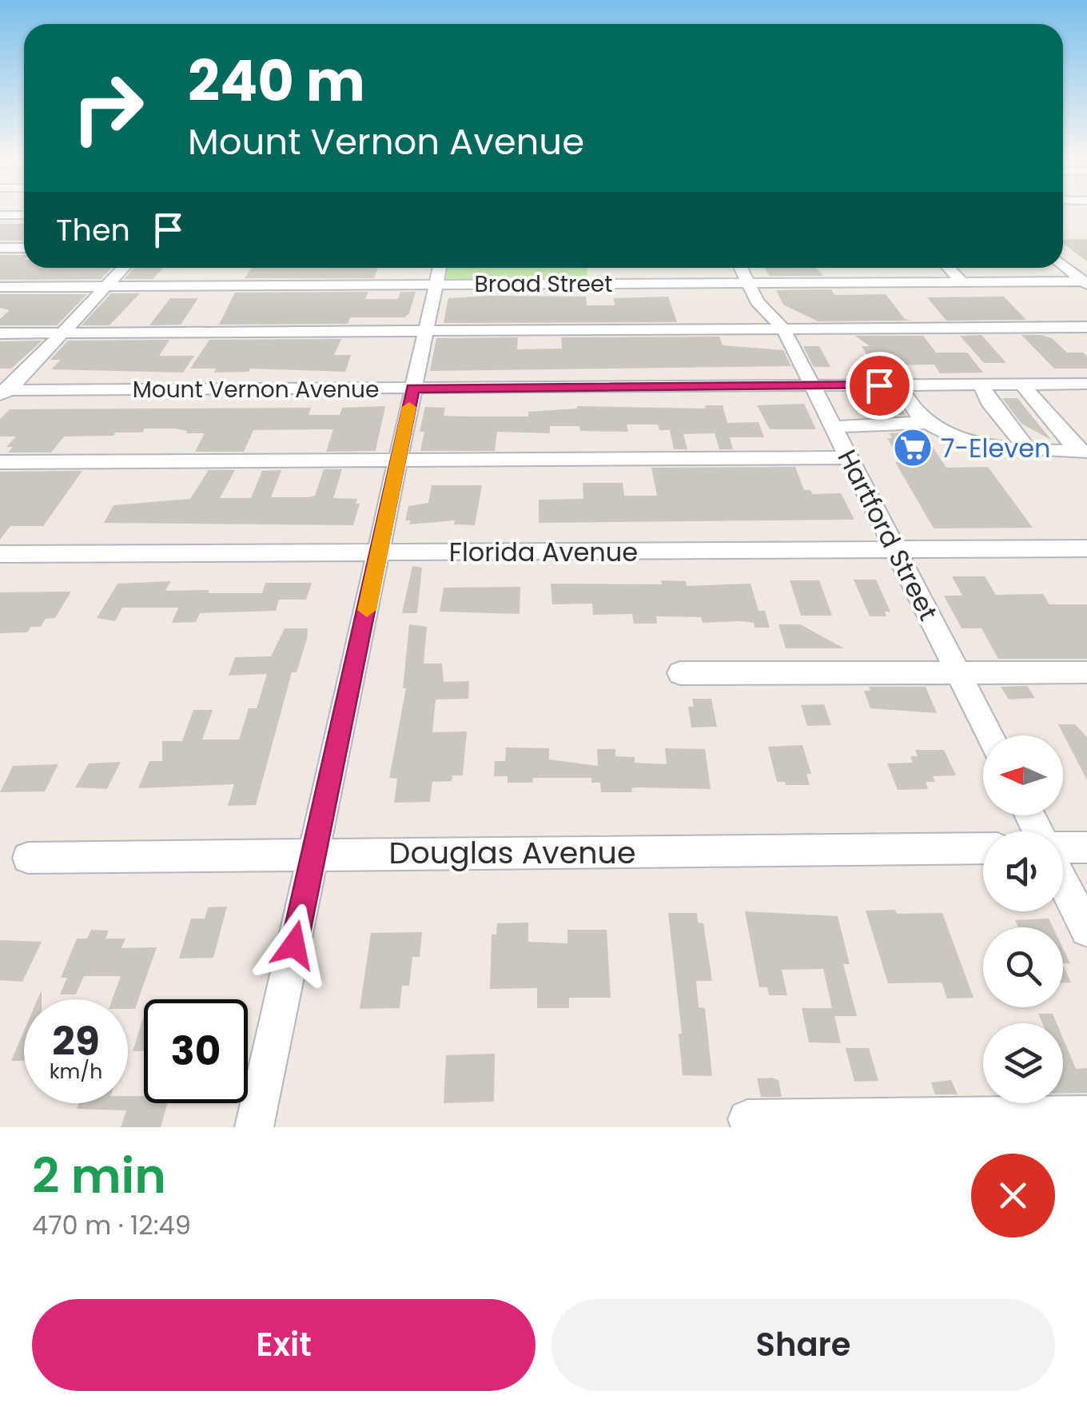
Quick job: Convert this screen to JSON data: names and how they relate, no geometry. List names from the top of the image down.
{
  "streets": {
    "street": [
      "Broad Street",
      "Mount Vernon Avenue",
      "Hartford Street",
      "Florida Avenue",
      "Douglas Avenue"
    ]
  },
  "crossings": [
    ["Broad Street", "Hartford Street"],
    ["Mount Vernon Avenue", "Hartford Street"],
    ["Hartford Street", "Florida Avenue"]
  ],
  "places": {
    "supermarket": ["7-Eleven"]
  },
  "north": "left",
  "page": {
    "turn": ["240 m", "Mount Vernon Avenue"],
    "then": "Then",
    "speed": "29 km/h",
    "limit": "30",
    "heading": ["2 min", "470 m · 12:49"],
    "buttons": ["Exit", "Share"]
  }
}
